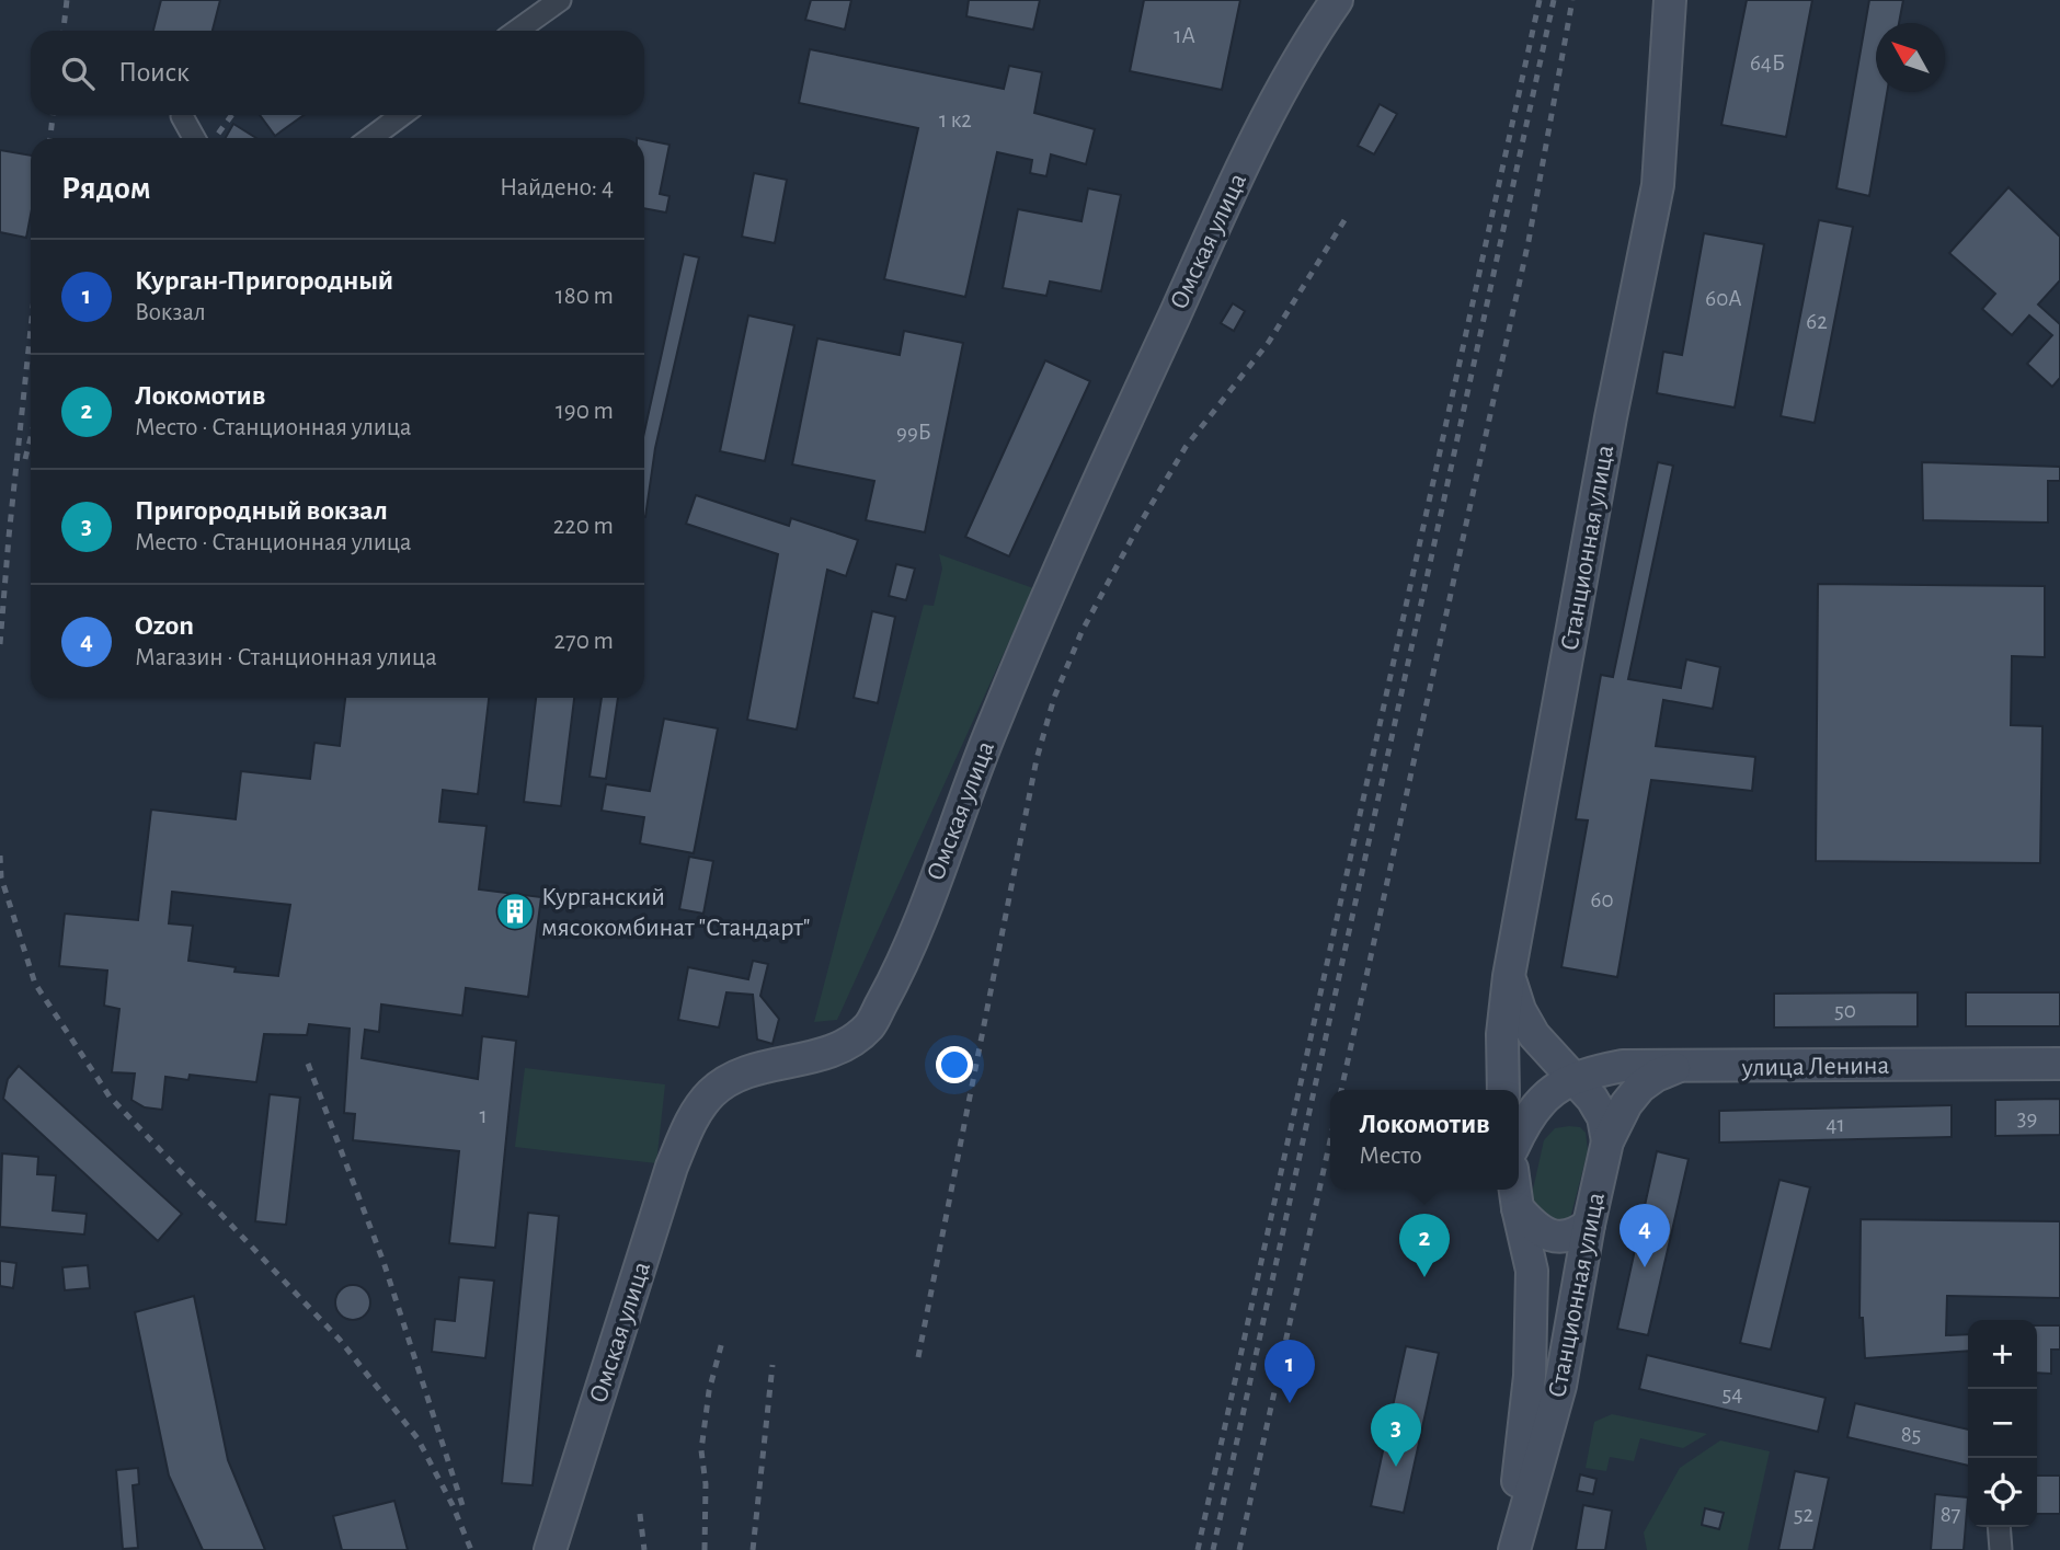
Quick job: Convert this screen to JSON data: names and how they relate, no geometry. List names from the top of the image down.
{
  "streets": {
    "main road": ["Омская улица", "Станционная улица", "улица Ленина"]
  },
  "crossings": [
    ["Станционная улица", "улица Ленина"]
  ],
  "places": {
    "building": ["Курганский мясокомбинат \"Стандарт\""]
  },
  "house_numbers": [
    "1А",
    "64Б",
    "1 к2",
    "60А",
    "62",
    "99Б",
    "60",
    "50",
    "1",
    "39",
    "41",
    "54",
    "85",
    "52",
    "87"
  ],
  "north": "top left",
  "page": {
    "search": "Поиск",
    "heading": ["Рядом", "Найдено: 4"],
    "list": [
      {
        "mark": "1",
        "name": "Курган-Пригородный",
        "note": "Вокзал",
        "value": "180 m"
      },
      {
        "mark": "2",
        "name": "Локомотив",
        "note": "Место · Станционная улица",
        "value": "190 m"
      },
      {
        "mark": "3",
        "name": "Пригородный вокзал",
        "note": "Место · Станционная улица",
        "value": "220 m"
      },
      {
        "mark": "4",
        "name": "Ozon",
        "note": "Магазин · Станционная улица",
        "value": "270 m"
      }
    ],
    "popup": ["Локомотив", "Место"],
    "pins": [
      "4",
      "2",
      "1",
      "3"
    ],
    "map_buttons": ["+", "−"]
  }
}
